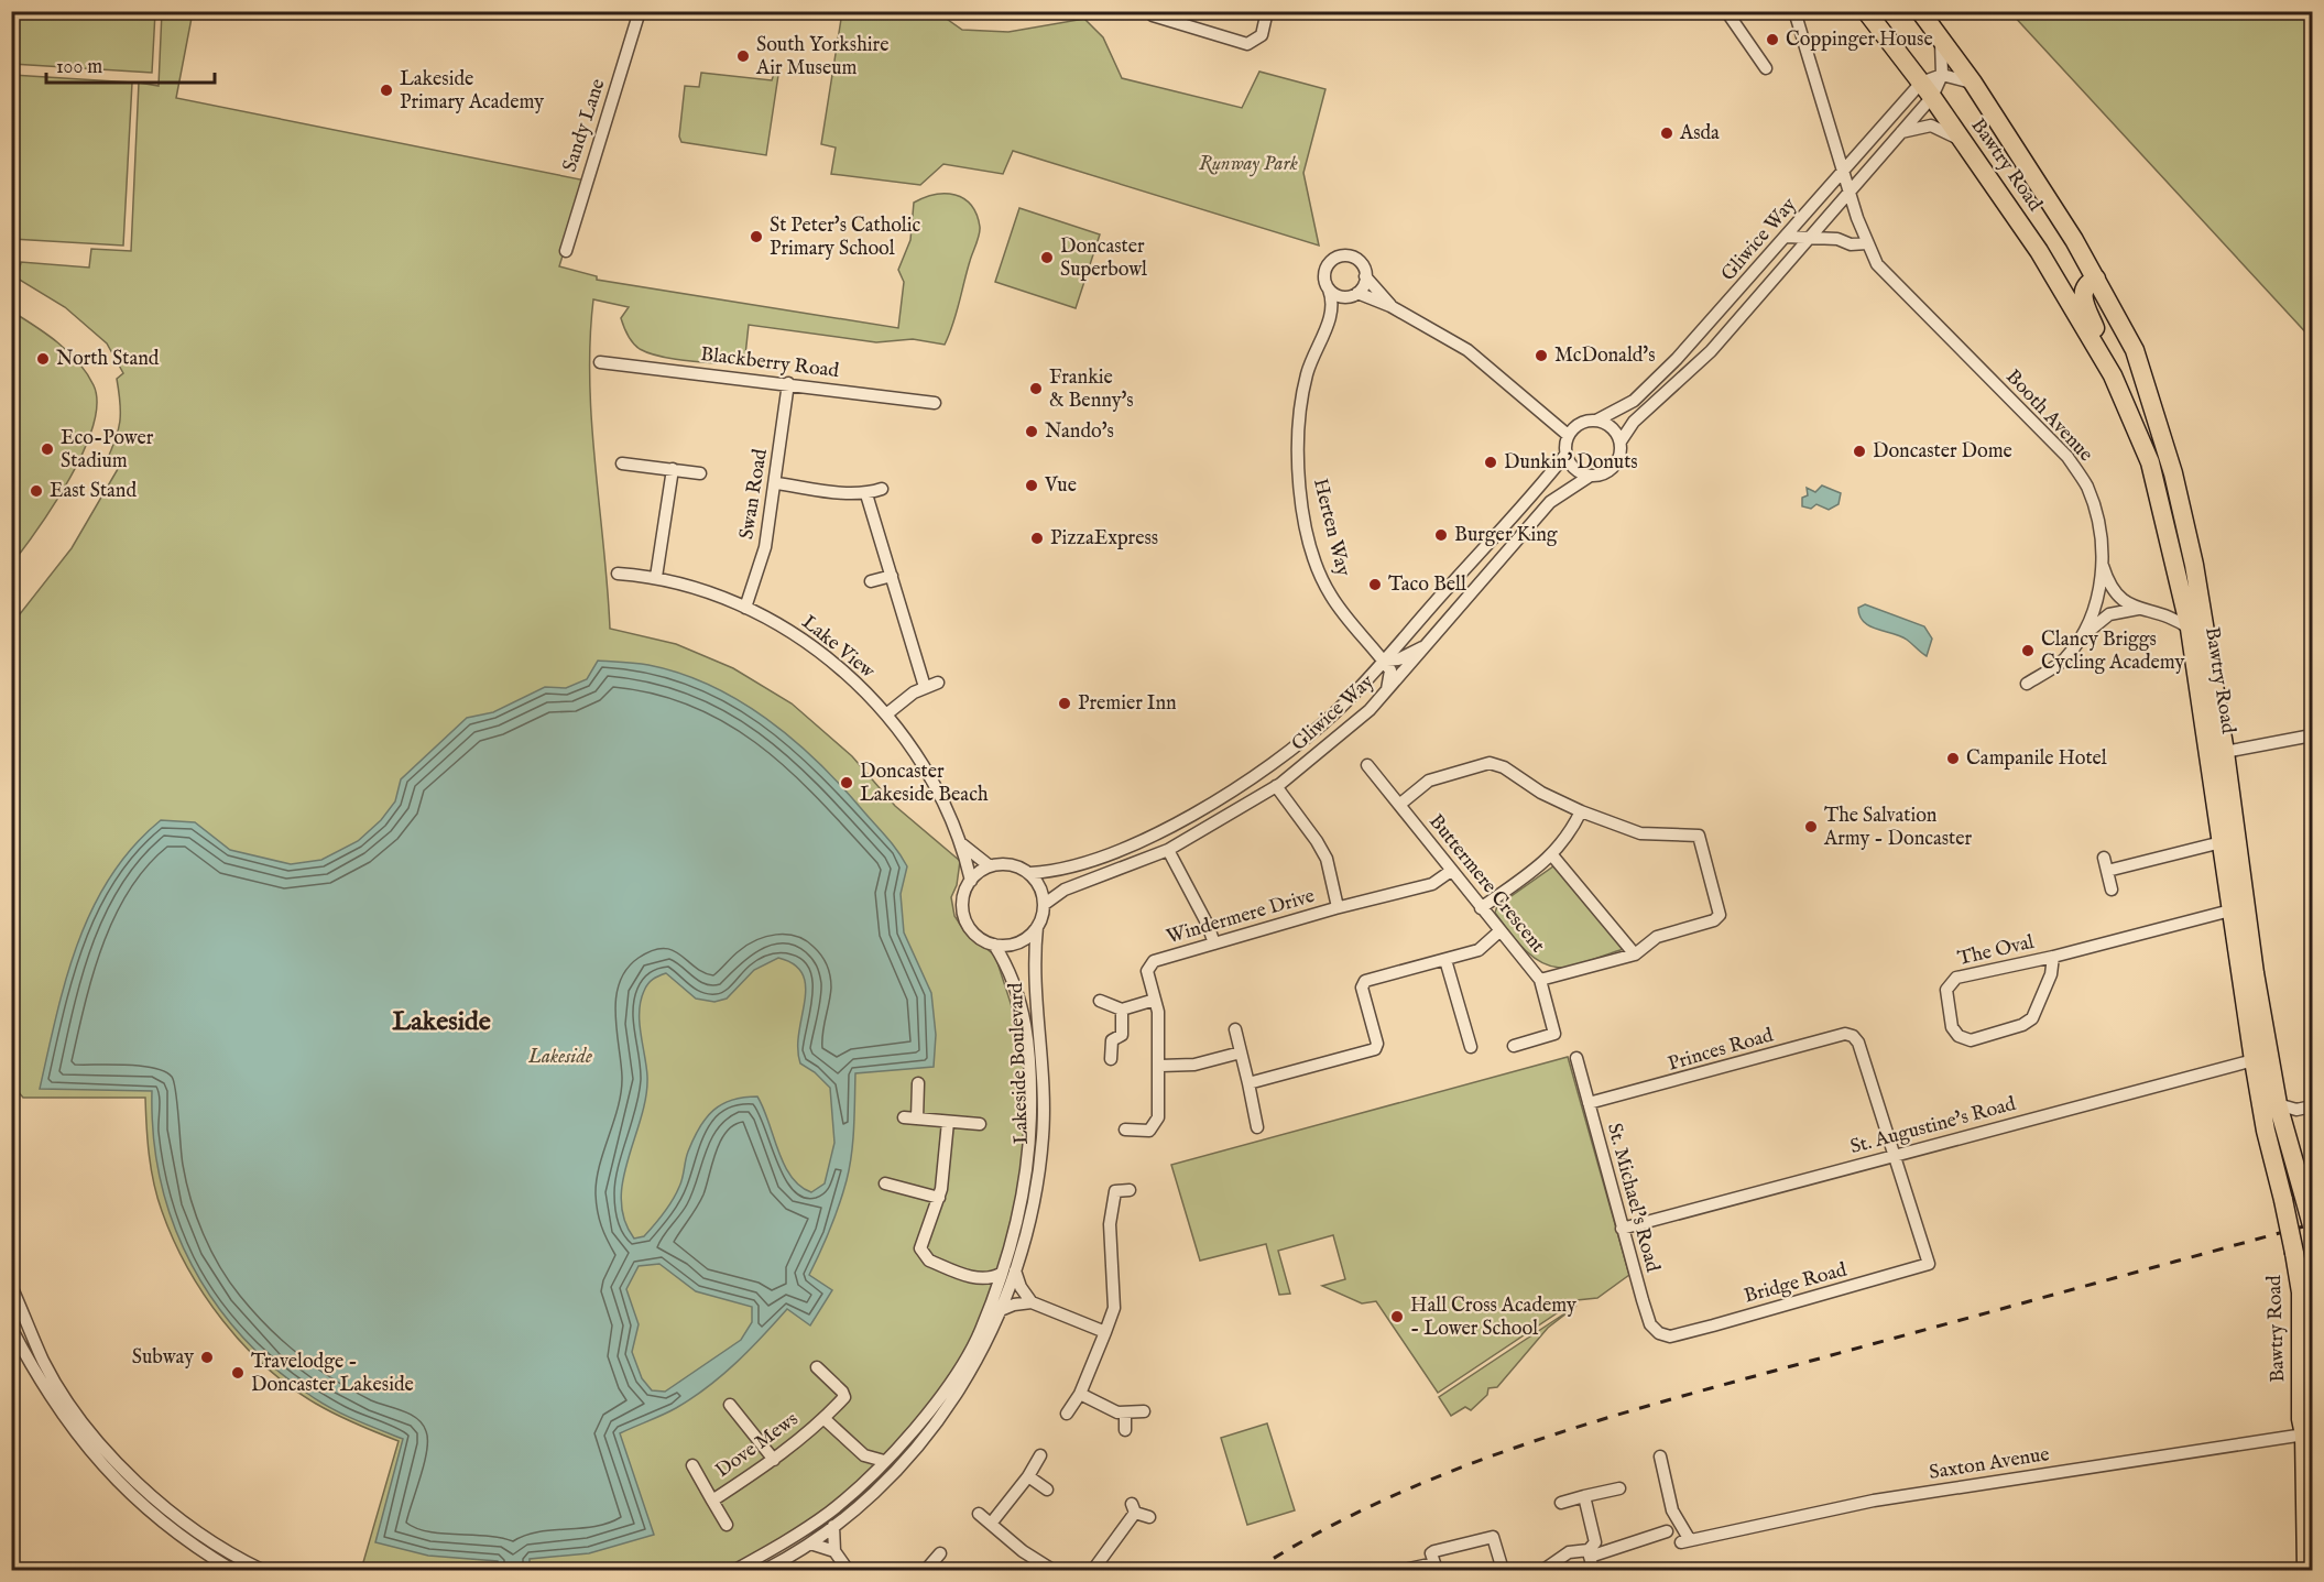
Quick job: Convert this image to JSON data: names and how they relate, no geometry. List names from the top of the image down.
{
  "streets": {
    "highway": ["Bawtry Road"],
    "street": [
      "Sandy Lane",
      "Gliwice Way",
      "Blackberry Road",
      "Booth Avenue",
      "Swan Road",
      "Herten Way",
      "Lake View",
      "Buttermere Crescent",
      "Windermere Drive",
      "The Oval",
      "Princes Road",
      "Lakeside Boulevard",
      "St. Augustine's Road",
      "St. Michael's Road",
      "Bridge Road",
      "Dove Mews",
      "Saxton Avenue"
    ]
  },
  "crossings": [
    ["Bawtry Road", "Gliwice Way"],
    ["Bawtry Road", "The Oval"],
    ["Bawtry Road", "St. Augustine's Road"],
    ["Bawtry Road", "Saxton Avenue"],
    ["Gliwice Way", "Booth Avenue"],
    ["Gliwice Way", "Herten Way"],
    ["Gliwice Way", "Lake View"],
    ["Gliwice Way", "Lakeside Boulevard"],
    ["Blackberry Road", "Swan Road"],
    ["Swan Road", "Lake View"],
    ["Lake View", "Lakeside Boulevard"],
    ["Buttermere Crescent", "Windermere Drive"],
    ["Princes Road", "St. Augustine's Road"],
    ["Princes Road", "St. Michael's Road"],
    ["Princes Road", "Bridge Road"],
    ["Lakeside Boulevard", "Dove Mews"],
    ["St. Augustine's Road", "St. Michael's Road"],
    ["St. Augustine's Road", "Bridge Road"],
    ["St. Michael's Road", "Bridge Road"]
  ],
  "districts": ["Lakeside"],
  "parks": ["Runway Park", "Lakeside"],
  "places": [
    "Coppinger House",
    "South Yorkshire Air Museum",
    "Lakeside Primary Academy",
    "Asda",
    "St Peter's Catholic Primary School",
    "Doncaster Superbowl",
    "McDonald's",
    "North Stand",
    "Frankie & Benny's",
    "Nando's",
    "Eco-Power Stadium",
    "Doncaster Dome",
    "Dunkin' Donuts",
    "Vue",
    "East Stand",
    "Burger King",
    "PizzaExpress",
    "Taco Bell",
    "Clancy Briggs Cycling Academy",
    "Premier Inn",
    "Campanile Hotel",
    "Doncaster Lakeside Beach",
    "The Salvation Army - Doncaster",
    "Hall Cross Academy - Lower School",
    "Subway",
    "Travelodge - Doncaster Lakeside"
  ],
  "scale_bar": "100 m"
}
